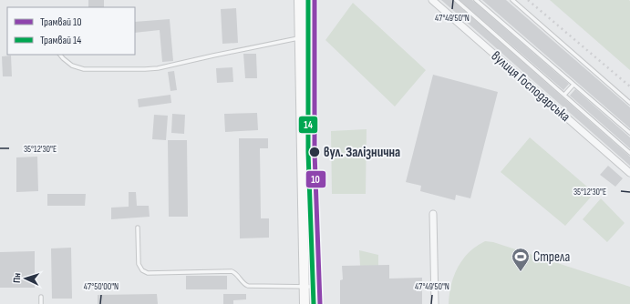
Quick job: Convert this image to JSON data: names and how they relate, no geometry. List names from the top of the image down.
{
  "streets": {
    "street": ["вулиця Господарська"]
  },
  "places": {
    "other": ["вул. Залізнична"],
    "sports": ["Стрела"]
  },
  "lines": ["tram line 10", "tram line 14"],
  "legend": ["Трамвай 10", "Трамвай 14"],
  "north": "left",
  "coordinates": ["47°49'50\"N", "35°12'30\"E", "47°50'00\"N"]
}
